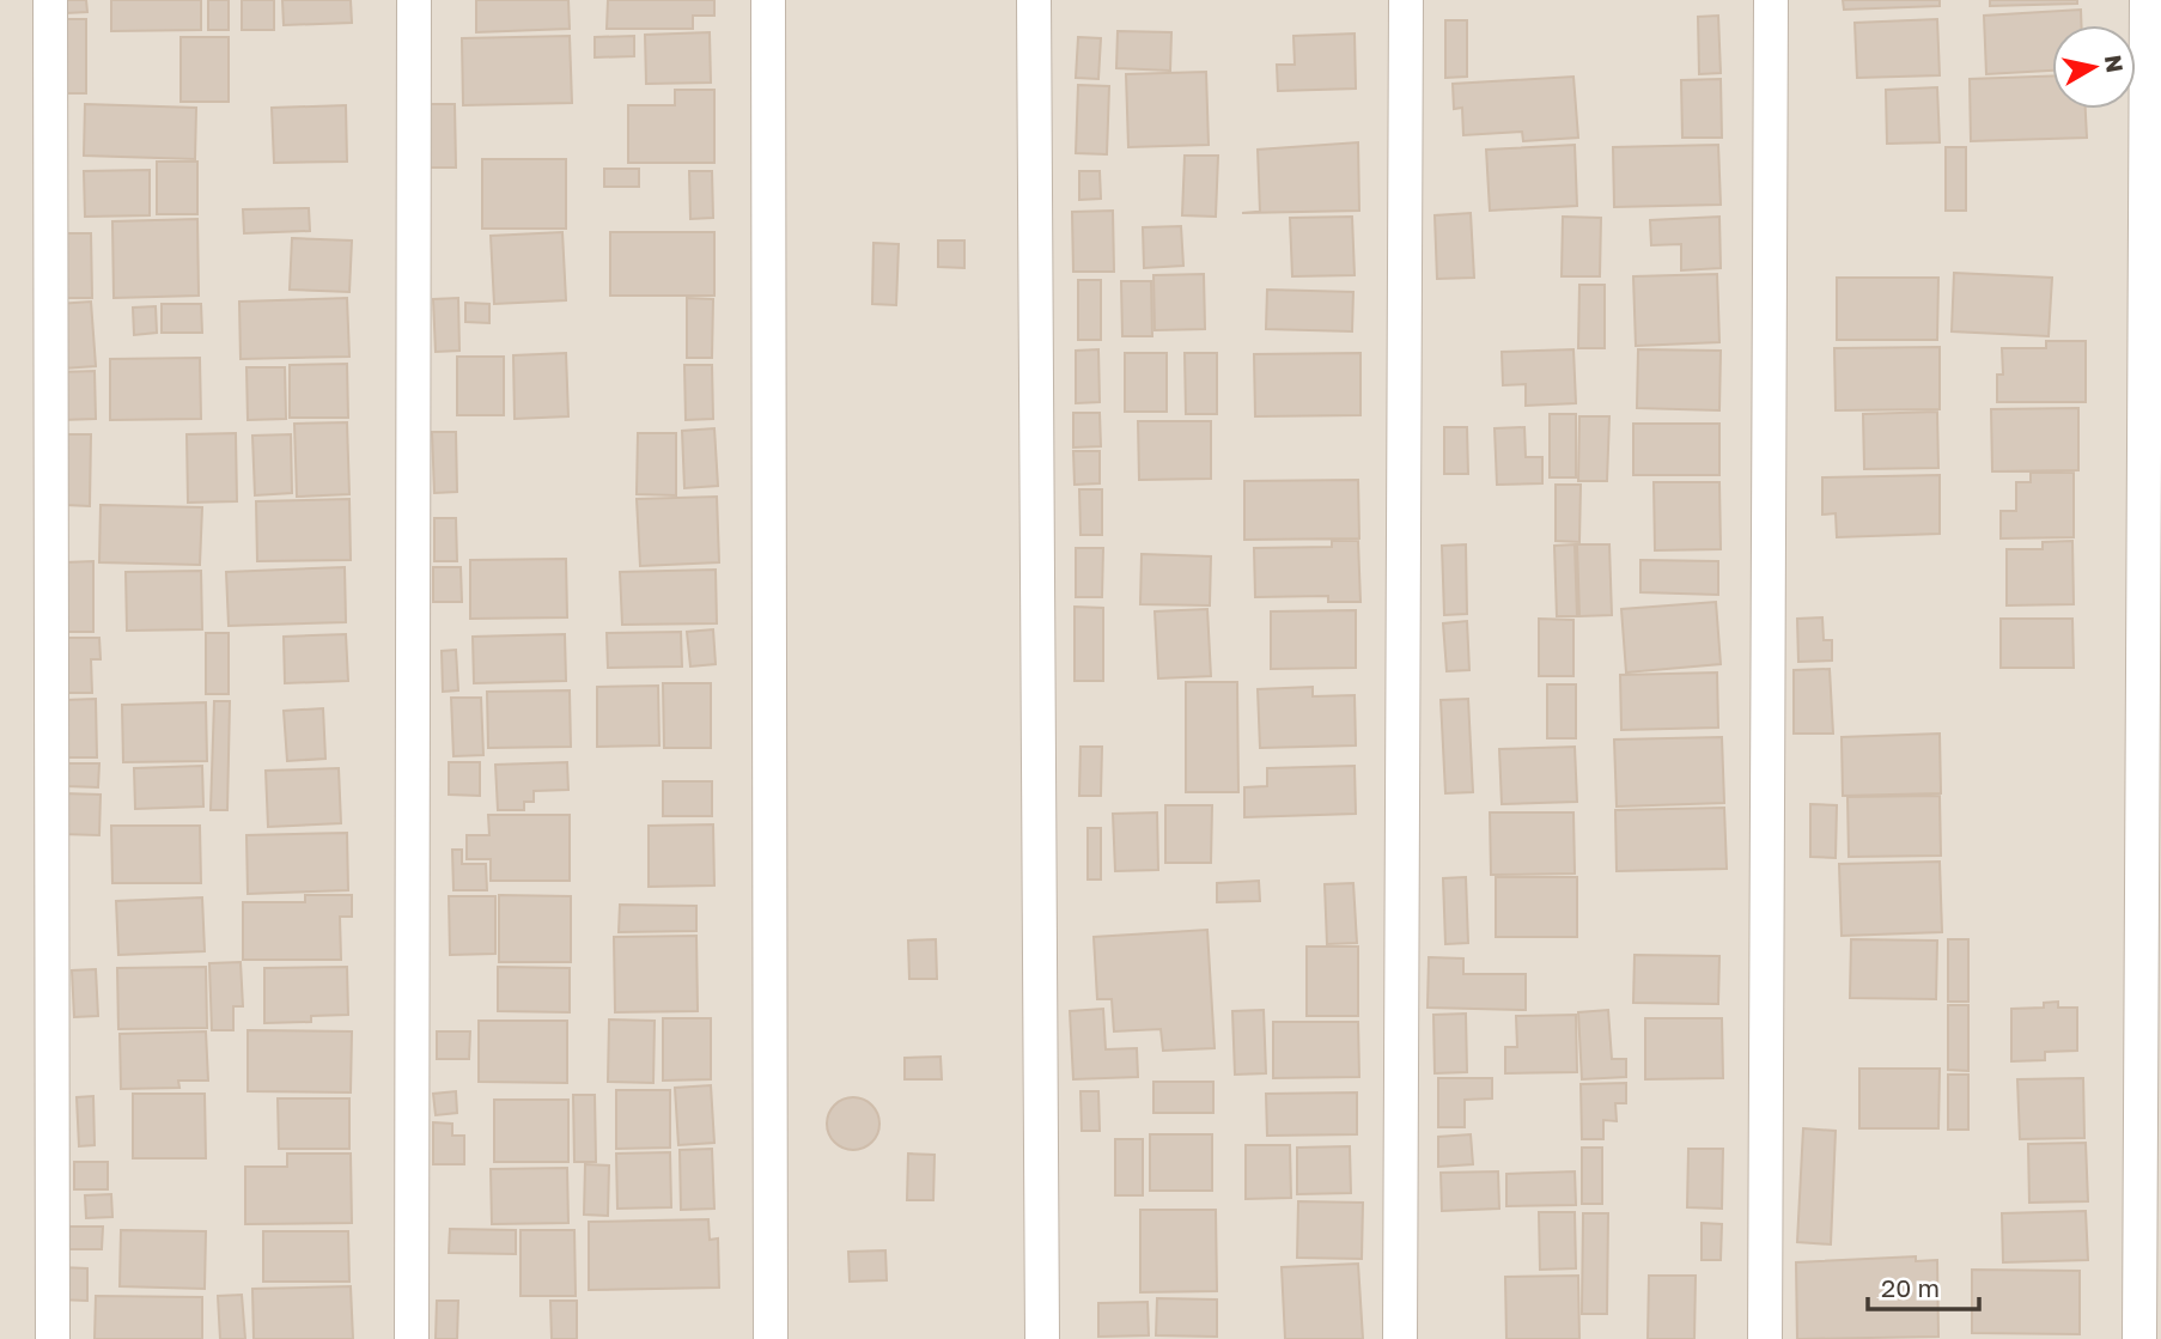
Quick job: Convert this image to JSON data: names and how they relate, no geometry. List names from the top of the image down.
{
  "scale_bar": "20 m",
  "north": "right"
}
